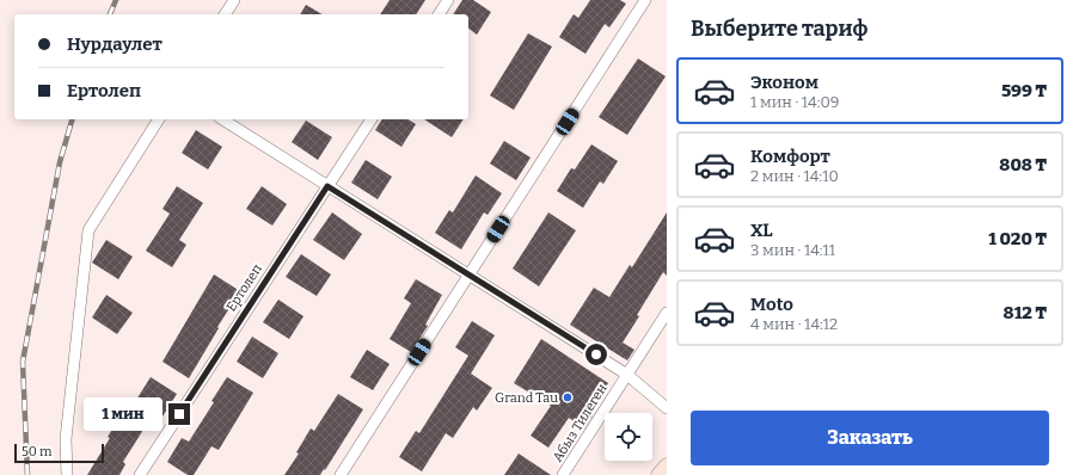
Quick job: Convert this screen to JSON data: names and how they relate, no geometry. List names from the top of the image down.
{
  "streets": {
    "street": ["Ертолеп", "Абыз Тилеген"]
  },
  "places": ["Grand Tau"],
  "scale_bar": "50 m",
  "page": {
    "heading": "Выберите тариф",
    "banner": ["Нурдаулет", "Ертолеп"],
    "list": [
      {
        "name": "Эконом",
        "note": "1 мин · 14:09",
        "value": "599 ₸"
      },
      {
        "name": "Комфорт",
        "note": "2 мин · 14:10",
        "value": "808 ₸"
      },
      {
        "name": "XL",
        "note": "3 мин · 14:11",
        "value": "1 020 ₸"
      },
      {
        "name": "Moto",
        "note": "4 мин · 14:12",
        "value": "812 ₸"
      }
    ],
    "bubble": "1 мин",
    "buttons": "Заказать",
    "scale": "50 m"
  }
}
